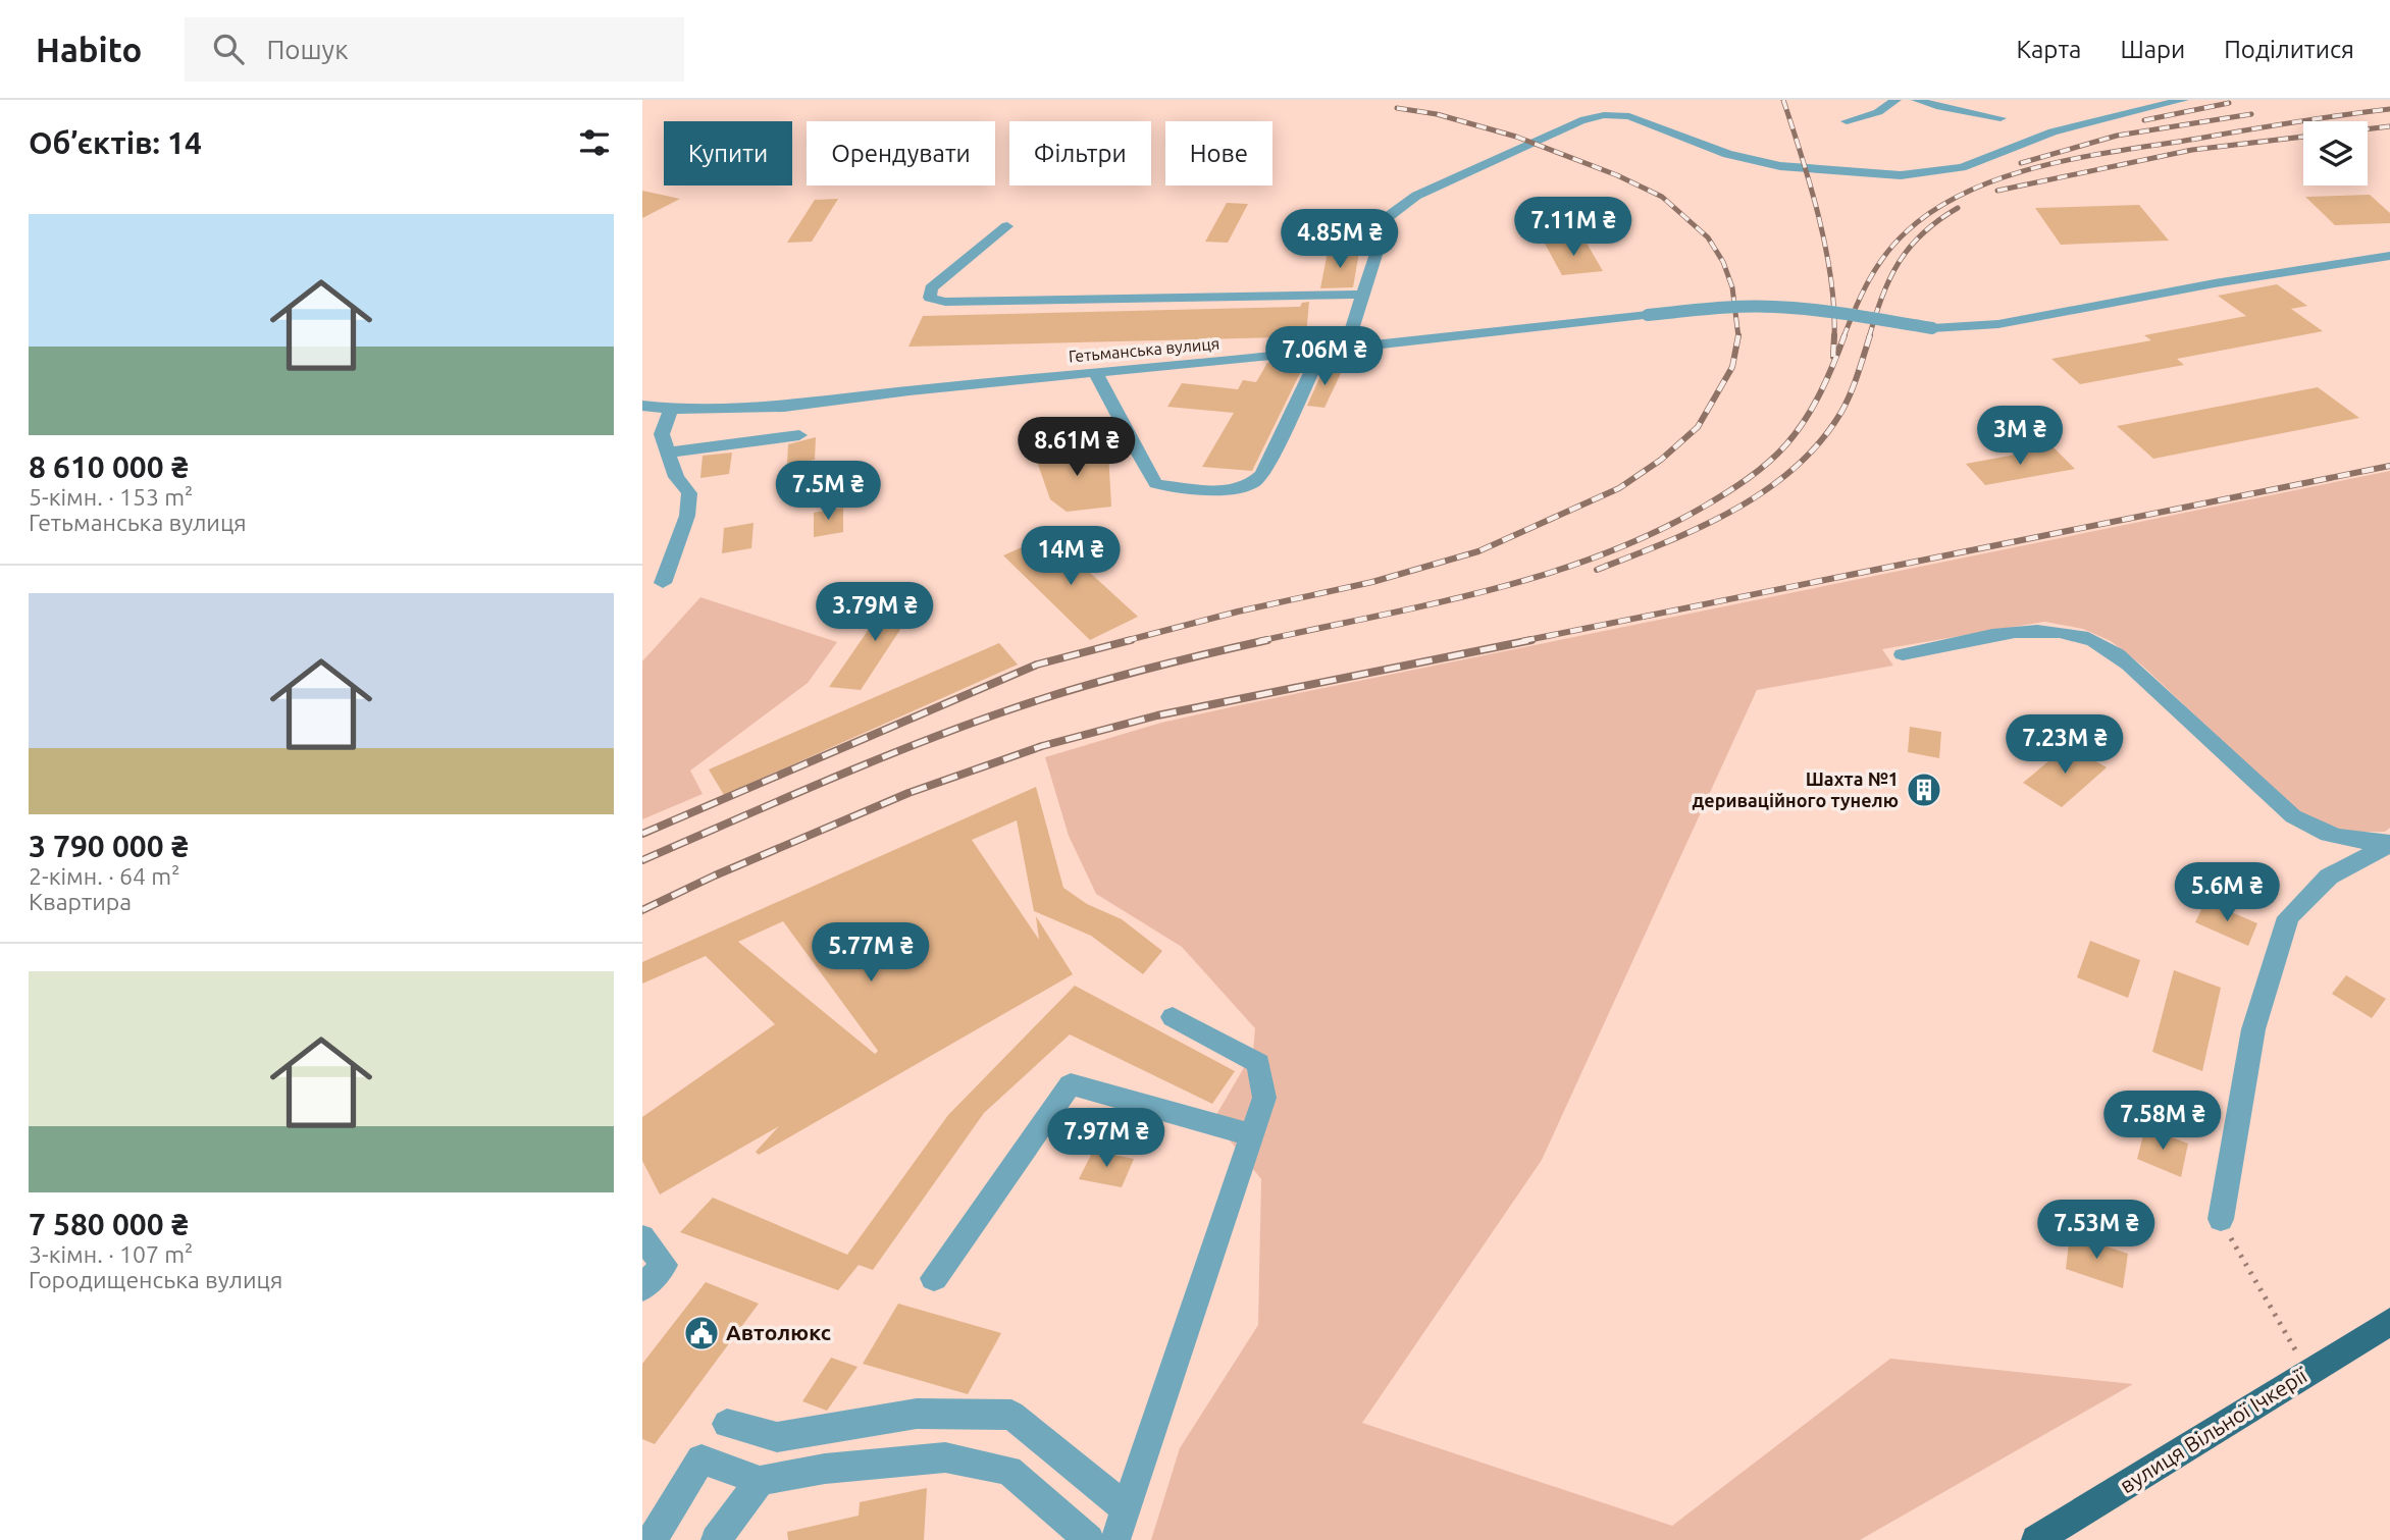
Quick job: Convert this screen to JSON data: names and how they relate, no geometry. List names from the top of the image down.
{
  "streets": {
    "main road": ["вулиця Вільної Ічкерії"],
    "street": ["Гетьманська вулиця"]
  },
  "places": {
    "building": ["Шахта №1 дериваційного тунелю"],
    "public building": ["Автолюкс"]
  },
  "page": {
    "header": "Habito",
    "search": "Пошук",
    "nav": ["Карта", "Шари", "Поділитися"],
    "heading": "Об’єктів: 14",
    "chip": [
      "Купити",
      "Орендувати",
      "Фільтри",
      "Нове"
    ],
    "list": [
      {
        "name": "8 610 000 ₴",
        "note": "5-кімн. · 153 m² · Гетьманська вулиця"
      },
      {
        "name": "3 790 000 ₴",
        "note": "2-кімн. · 64 m² · Квартира"
      },
      {
        "name": "7 580 000 ₴",
        "note": "3-кімн. · 107 m² · Городищенська вулиця"
      }
    ],
    "price": [
      "7.11M ₴",
      "4.85M ₴",
      "7.06M ₴",
      "3M ₴",
      "8.61M ₴",
      "7.5M ₴",
      "14M ₴",
      "3.79M ₴",
      "7.23M ₴",
      "5.6M ₴",
      "5.77M ₴",
      "7.58M ₴",
      "7.97M ₴",
      "7.53M ₴"
    ]
  }
}
